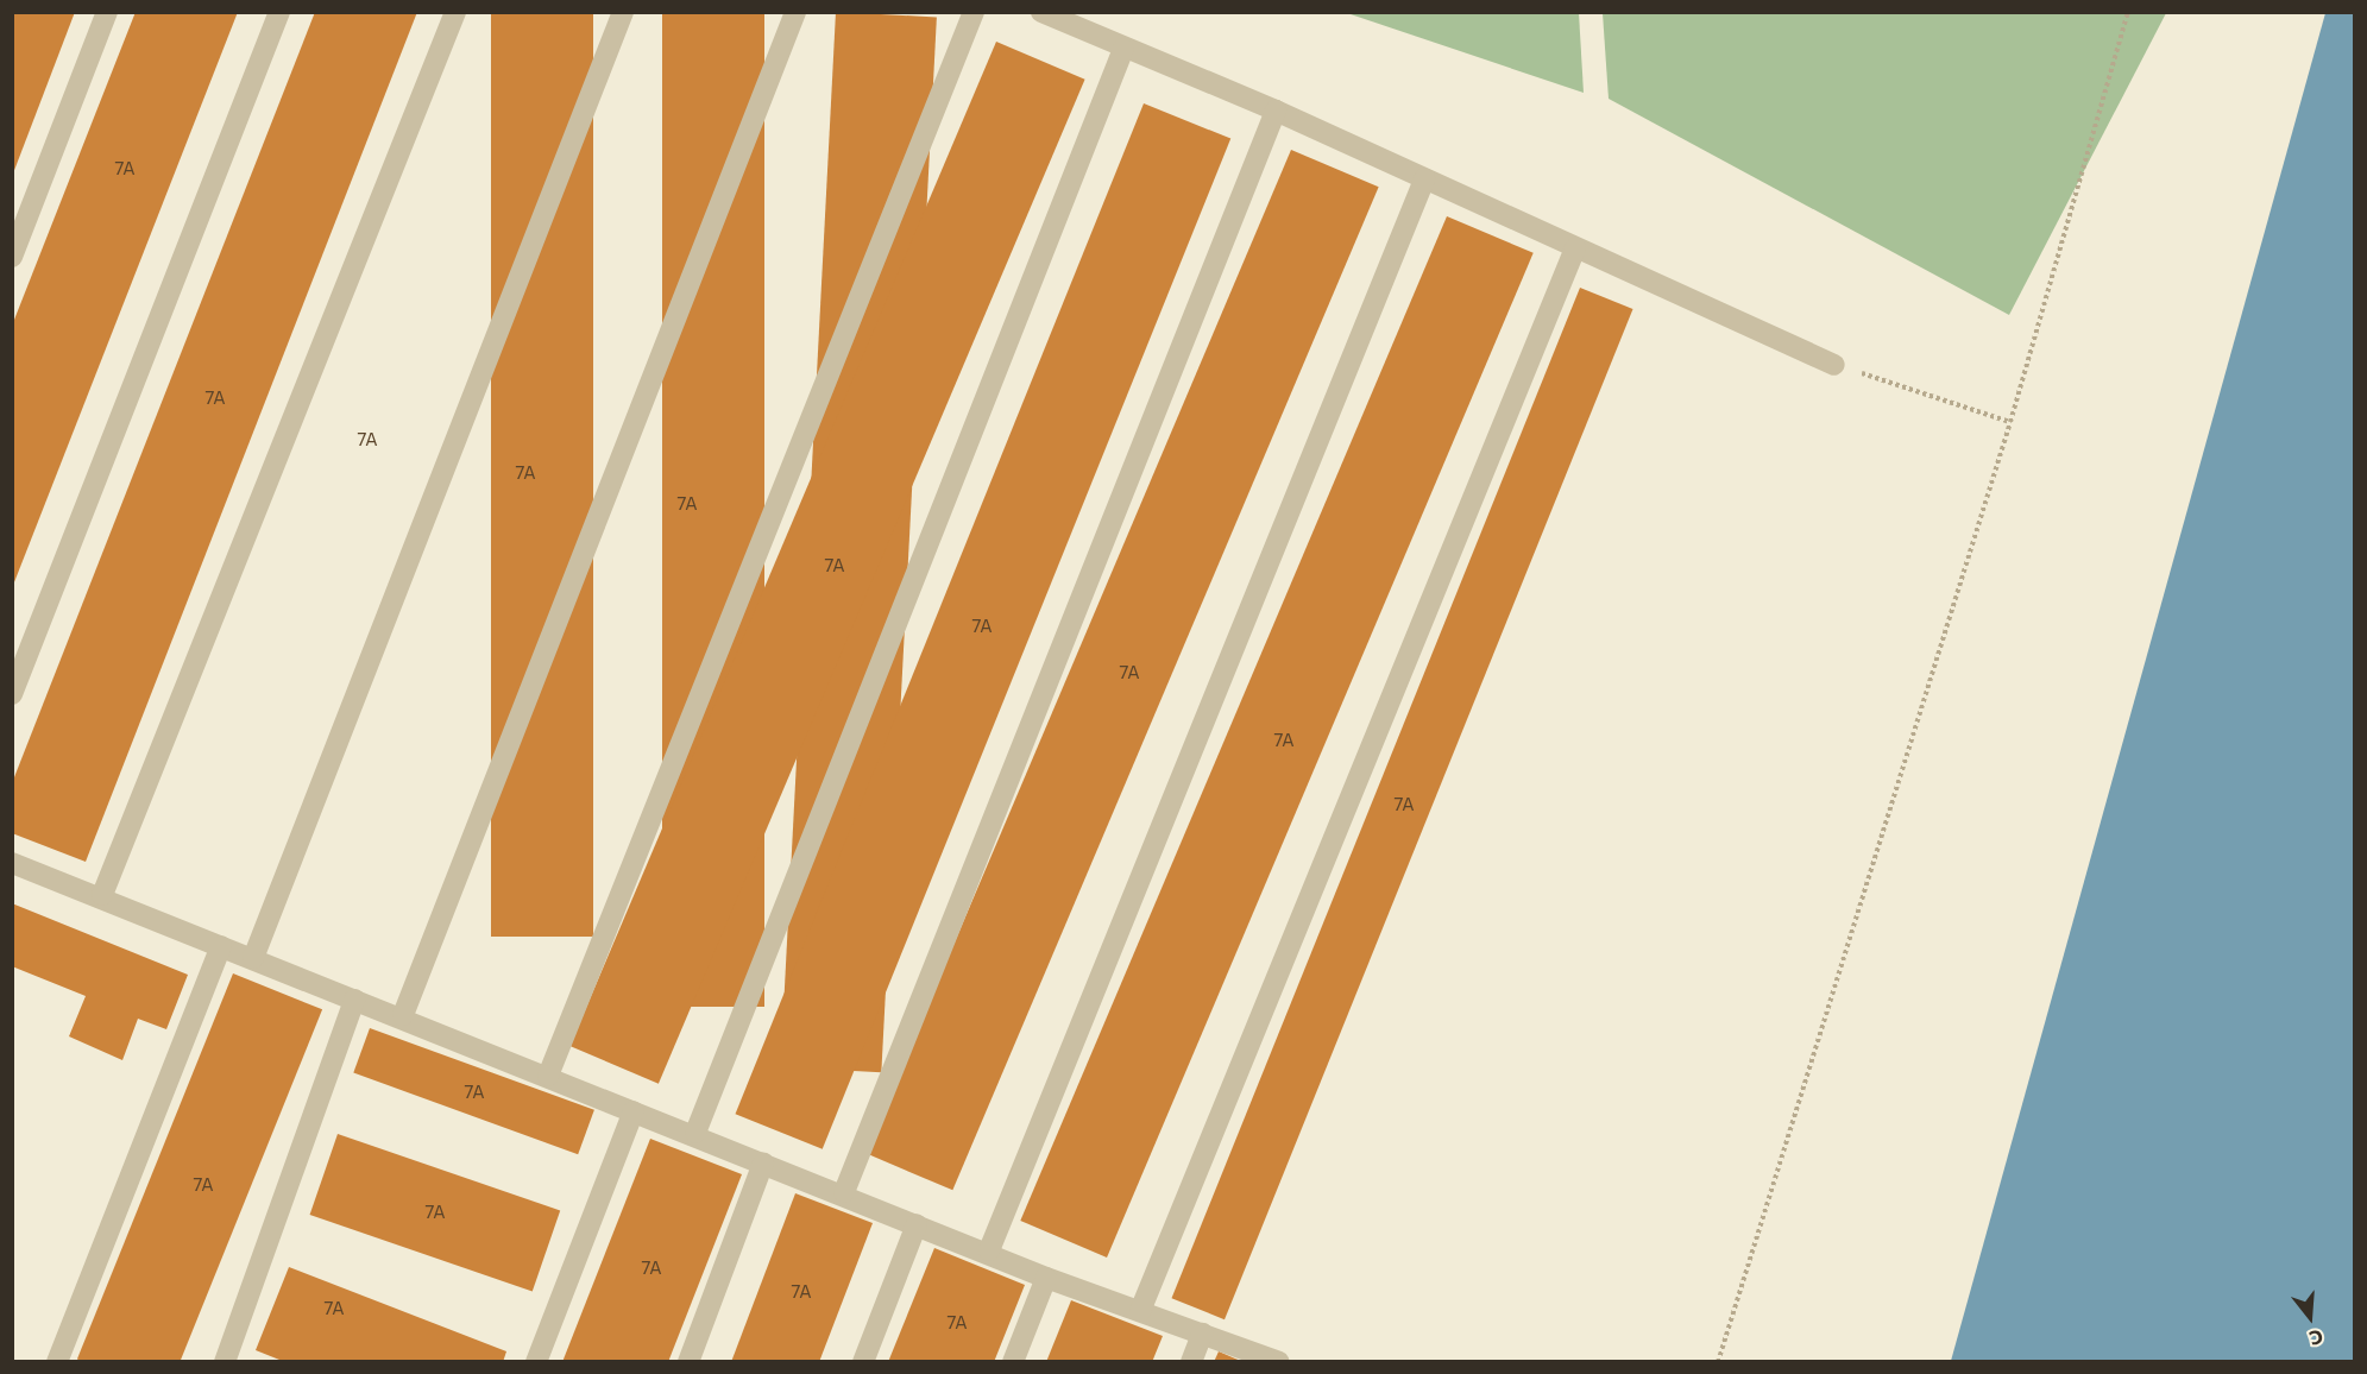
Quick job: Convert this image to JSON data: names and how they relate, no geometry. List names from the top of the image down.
{
  "house_numbers": [
    "7А",
    "7А",
    "7А",
    "7А",
    "7А",
    "7А",
    "7А",
    "7А",
    "7А",
    "7А",
    "7А",
    "7А",
    "7А",
    "7А",
    "7А",
    "7А",
    "7А"
  ],
  "north": "bottom"
}
